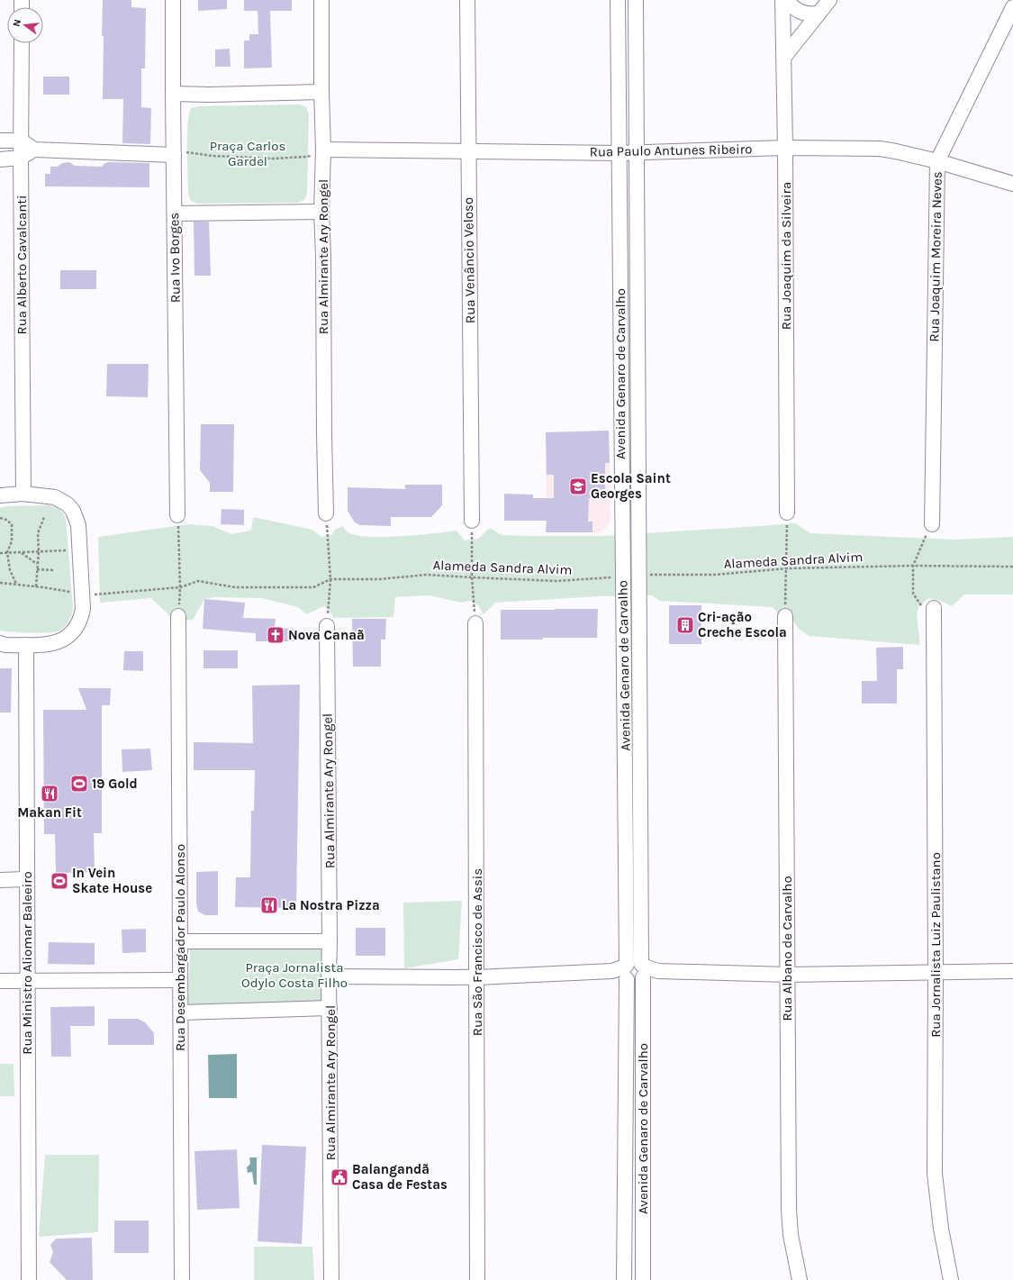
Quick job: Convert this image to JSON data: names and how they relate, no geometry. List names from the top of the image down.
{
  "streets": {
    "street": [
      "Rua Paulo Antunes Ribeiro",
      "Rua Joaquim da Silveira",
      "Rua Almirante Ary Rongel",
      "Rua Joaquim Moreira Neves",
      "Rua Ivo Borges",
      "Rua Venâncio Veloso",
      "Rua Alberto Cavalcanti",
      "Avenida Genaro de Carvalho",
      "Rua Jornalista Luiz Paulistano",
      "Rua Desembargador Paulo Alonso",
      "Rua Albano de Carvalho",
      "Rua São Francisco de Assis",
      "Rua Ministro Aliomar Baleeiro"
    ],
    "path": ["Alameda Sandra Alvim"]
  },
  "crossings": [
    ["Rua Paulo Antunes Ribeiro", "Rua Joaquim da Silveira"],
    ["Rua Paulo Antunes Ribeiro", "Rua Almirante Ary Rongel"],
    ["Rua Paulo Antunes Ribeiro", "Rua Joaquim Moreira Neves"],
    ["Rua Paulo Antunes Ribeiro", "Rua Venâncio Veloso"],
    ["Rua Paulo Antunes Ribeiro", "Avenida Genaro de Carvalho"],
    ["Avenida Genaro de Carvalho", "Alameda Sandra Alvim"]
  ],
  "parks": ["Praça Carlos Gardel", "Praça Jornalista Odylo Costa Filho"],
  "places": {
    "school or university": ["Escola Saint Georges"],
    "building": ["Cri-ação Creche Escola"],
    "church": ["Nova Canaã"],
    "sports": ["19 Gold", "In Vein Skate House"],
    "restaurant": ["Makan Fit", "La Nostra Pizza"],
    "public building": ["Balangandã Casa de Festas"]
  },
  "north": "left"
}
